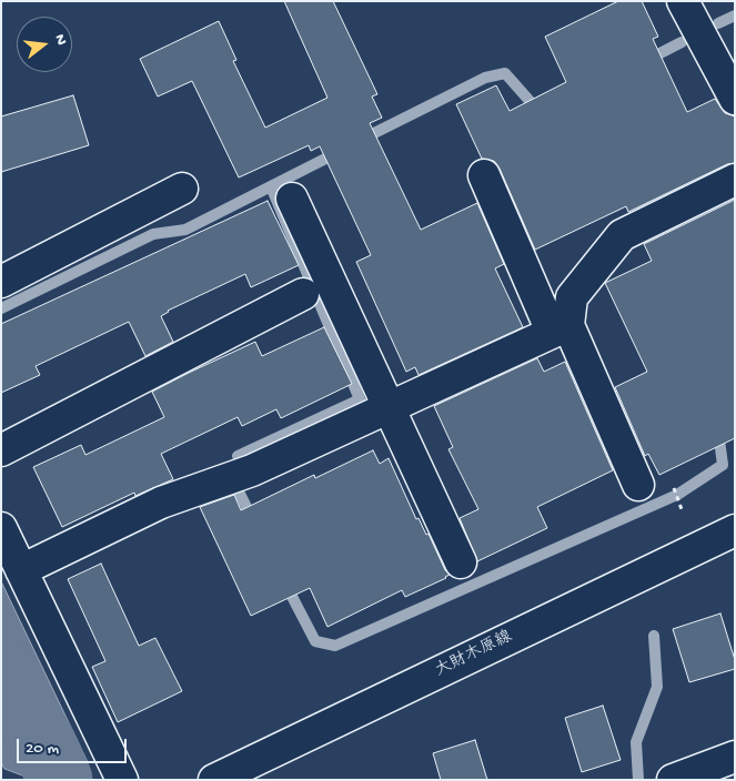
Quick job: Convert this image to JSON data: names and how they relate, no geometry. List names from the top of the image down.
{
  "streets": {
    "street": ["大財木原線"]
  },
  "scale_bar": "20 m",
  "north": "right"
}
